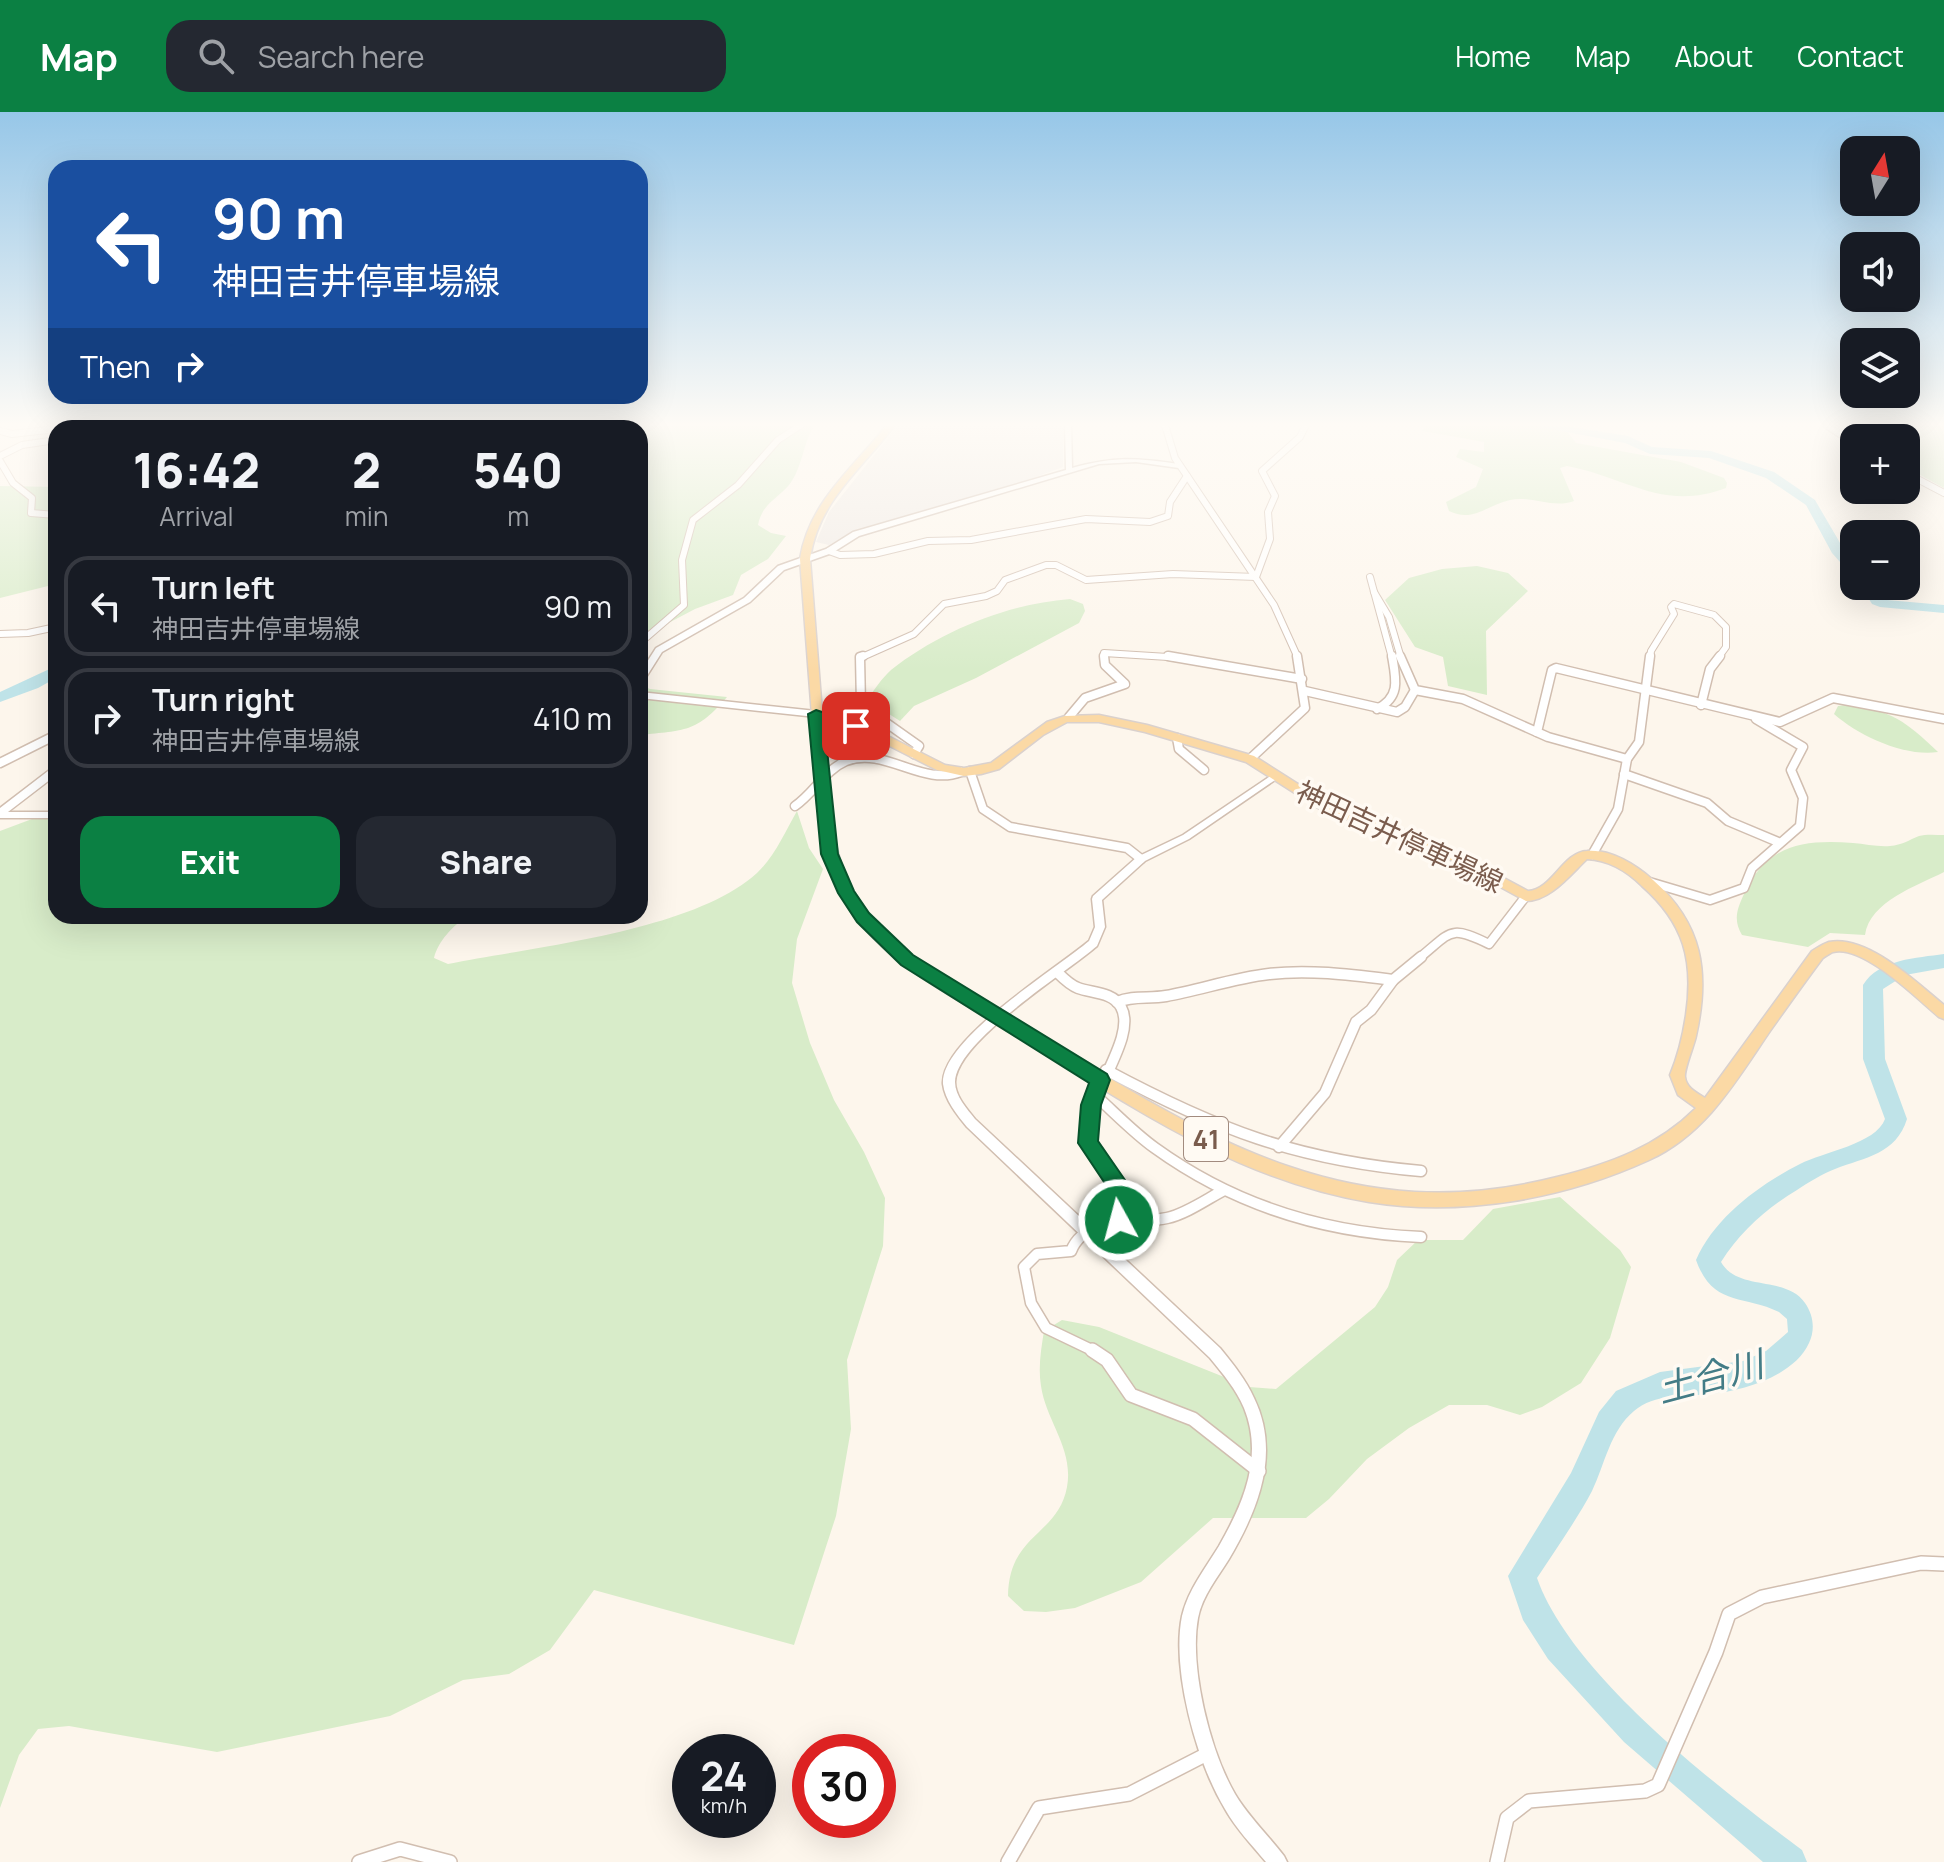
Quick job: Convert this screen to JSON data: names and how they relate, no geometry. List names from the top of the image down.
{
  "streets": {
    "main road": ["神田吉井停車場線", "41"]
  },
  "water": ["土合川"],
  "north": "top",
  "page": {
    "header": "Map",
    "search": "Search here",
    "nav": [
      "Home",
      "Map",
      "About",
      "Contact"
    ],
    "map_buttons": ["+", "−"],
    "turn": ["90 m", "神田吉井停車場線"],
    "then": "Then",
    "eta": [
      "16:42",
      "Arrival",
      "2",
      "min",
      "540",
      "m"
    ],
    "list": [
      {
        "name": "Turn left",
        "note": "神田吉井停車場線",
        "value": "90 m"
      },
      {
        "name": "Turn right",
        "note": "神田吉井停車場線",
        "value": "410 m"
      }
    ],
    "buttons": ["Exit", "Share"],
    "speed": "24 km/h",
    "limit": "30"
  }
}
